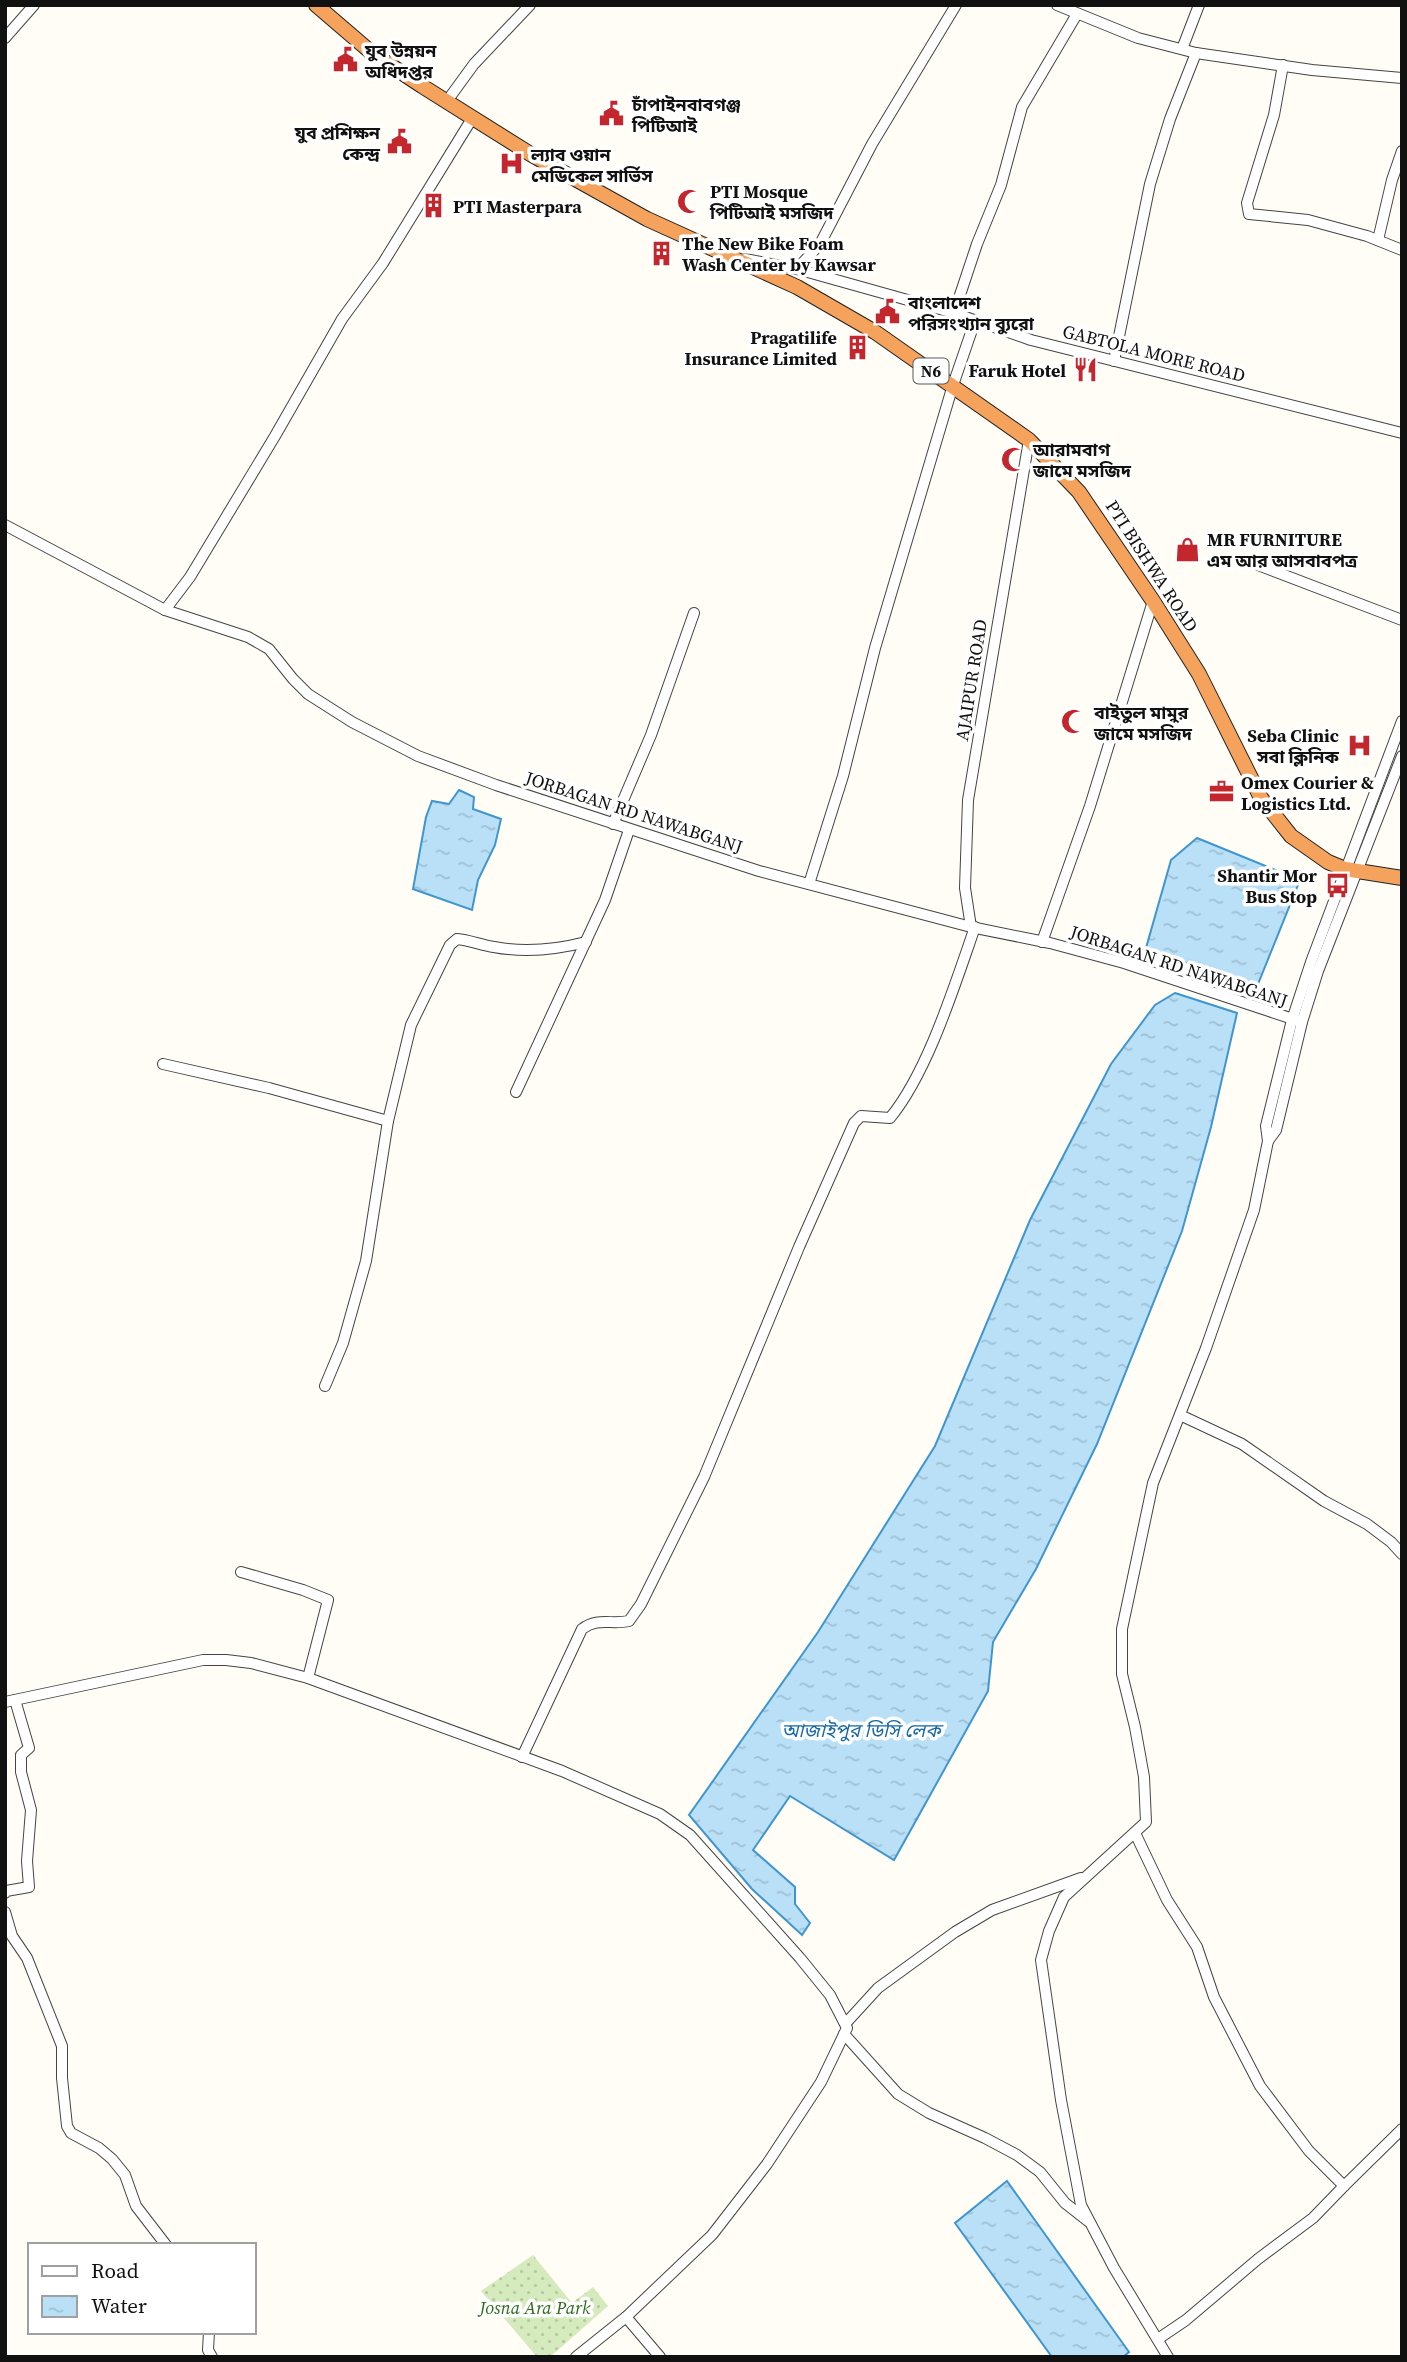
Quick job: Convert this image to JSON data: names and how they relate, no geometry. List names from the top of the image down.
{
  "streets": {
    "highway": ["N6", "PTI BISHWA ROAD"],
    "street": ["GABTOLA MORE ROAD", "AJAIPUR ROAD", "JORBAGAN RD NAWABGANJ"]
  },
  "crossings": [
    ["GABTOLA MORE ROAD", "PTI BISHWA ROAD"],
    ["PTI BISHWA ROAD", "AJAIPUR ROAD"],
    ["AJAIPUR ROAD", "JORBAGAN RD NAWABGANJ"]
  ],
  "water": ["আজাইপুর ডিসি লেক"],
  "parks": ["Josna Ara Park"],
  "places": {
    "public building": [
      "যুব উন্নয়ন অধিদপ্তর",
      "চাঁপাইনবাবগঞ্জ পিটিআই",
      "যুব প্রশিক্ষন কেন্দ্র",
      "বাংলাদেশ পরিসংখ্যান ব্যুরো"
    ],
    "hospital": ["ল্যাব ওয়ান মেডিকেল সার্ভিস", "Seba Clinic সবা ক্লিনিক"],
    "mosque": ["PTI Mosque পিটিআই মসজিদ", "আরামবাগ জামে মসজিদ", "বাইতুল মামুর জামে মসজিদ"],
    "building": ["PTI Masterpara", "The New Bike Foam Wash Center by Kawsar", "Pragatilife Insurance Limited"],
    "restaurant": ["Faruk Hotel"],
    "shop": ["MR FURNITURE এম আর আসবাবপত্র"],
    "office": ["Omex Courier & Logistics Ltd."],
    "bus stop": ["Shantir Mor Bus Stop"]
  },
  "legend": ["Road", "Water"]
}
